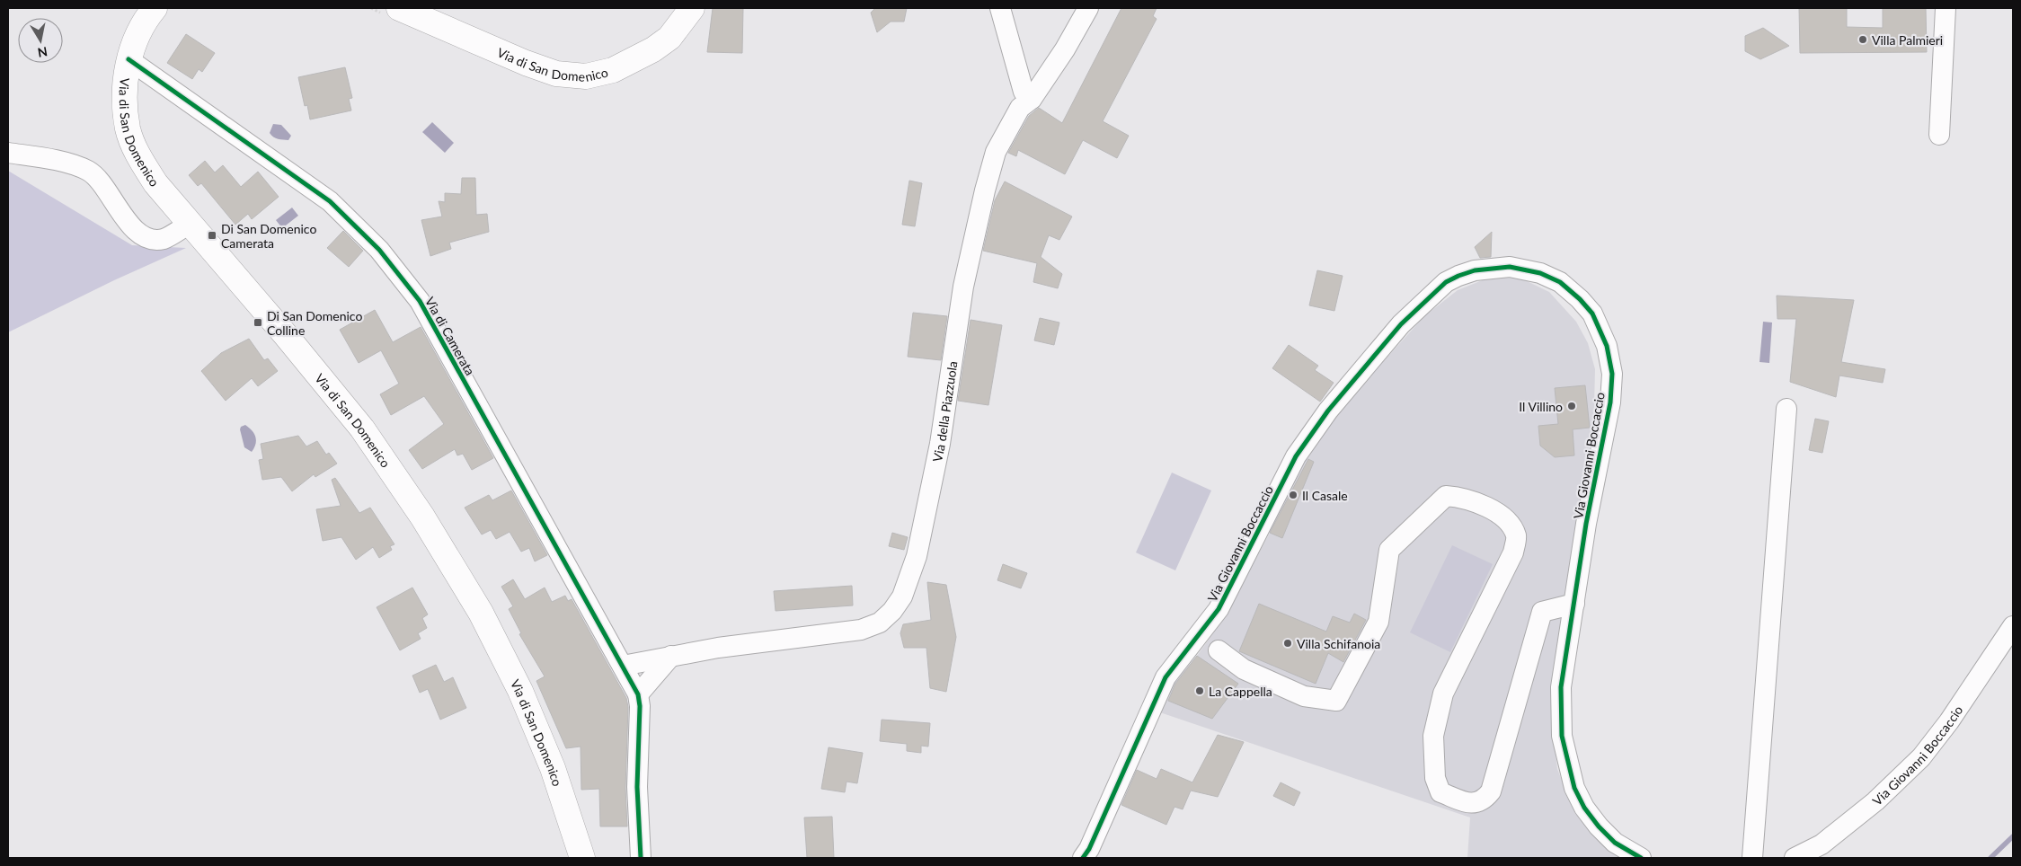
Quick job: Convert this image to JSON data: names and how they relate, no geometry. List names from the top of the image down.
{
  "streets": {
    "main road": ["Via di San Domenico"],
    "street": ["Via di Camerata", "Via della Piazzuola", "Via Giovanni Boccaccio"]
  },
  "crossings": [
    ["Via di San Domenico", "Via di Camerata"],
    ["Via di Camerata", "Via della Piazzuola"]
  ],
  "places": {
    "other": [
      "Villa Palmieri",
      "Il Villino",
      "Il Casale",
      "Villa Schifanoia",
      "La Cappella"
    ],
    "transit": ["Di San Domenico Camerata", "Di San Domenico Colline"]
  },
  "north": "bottom"
}
